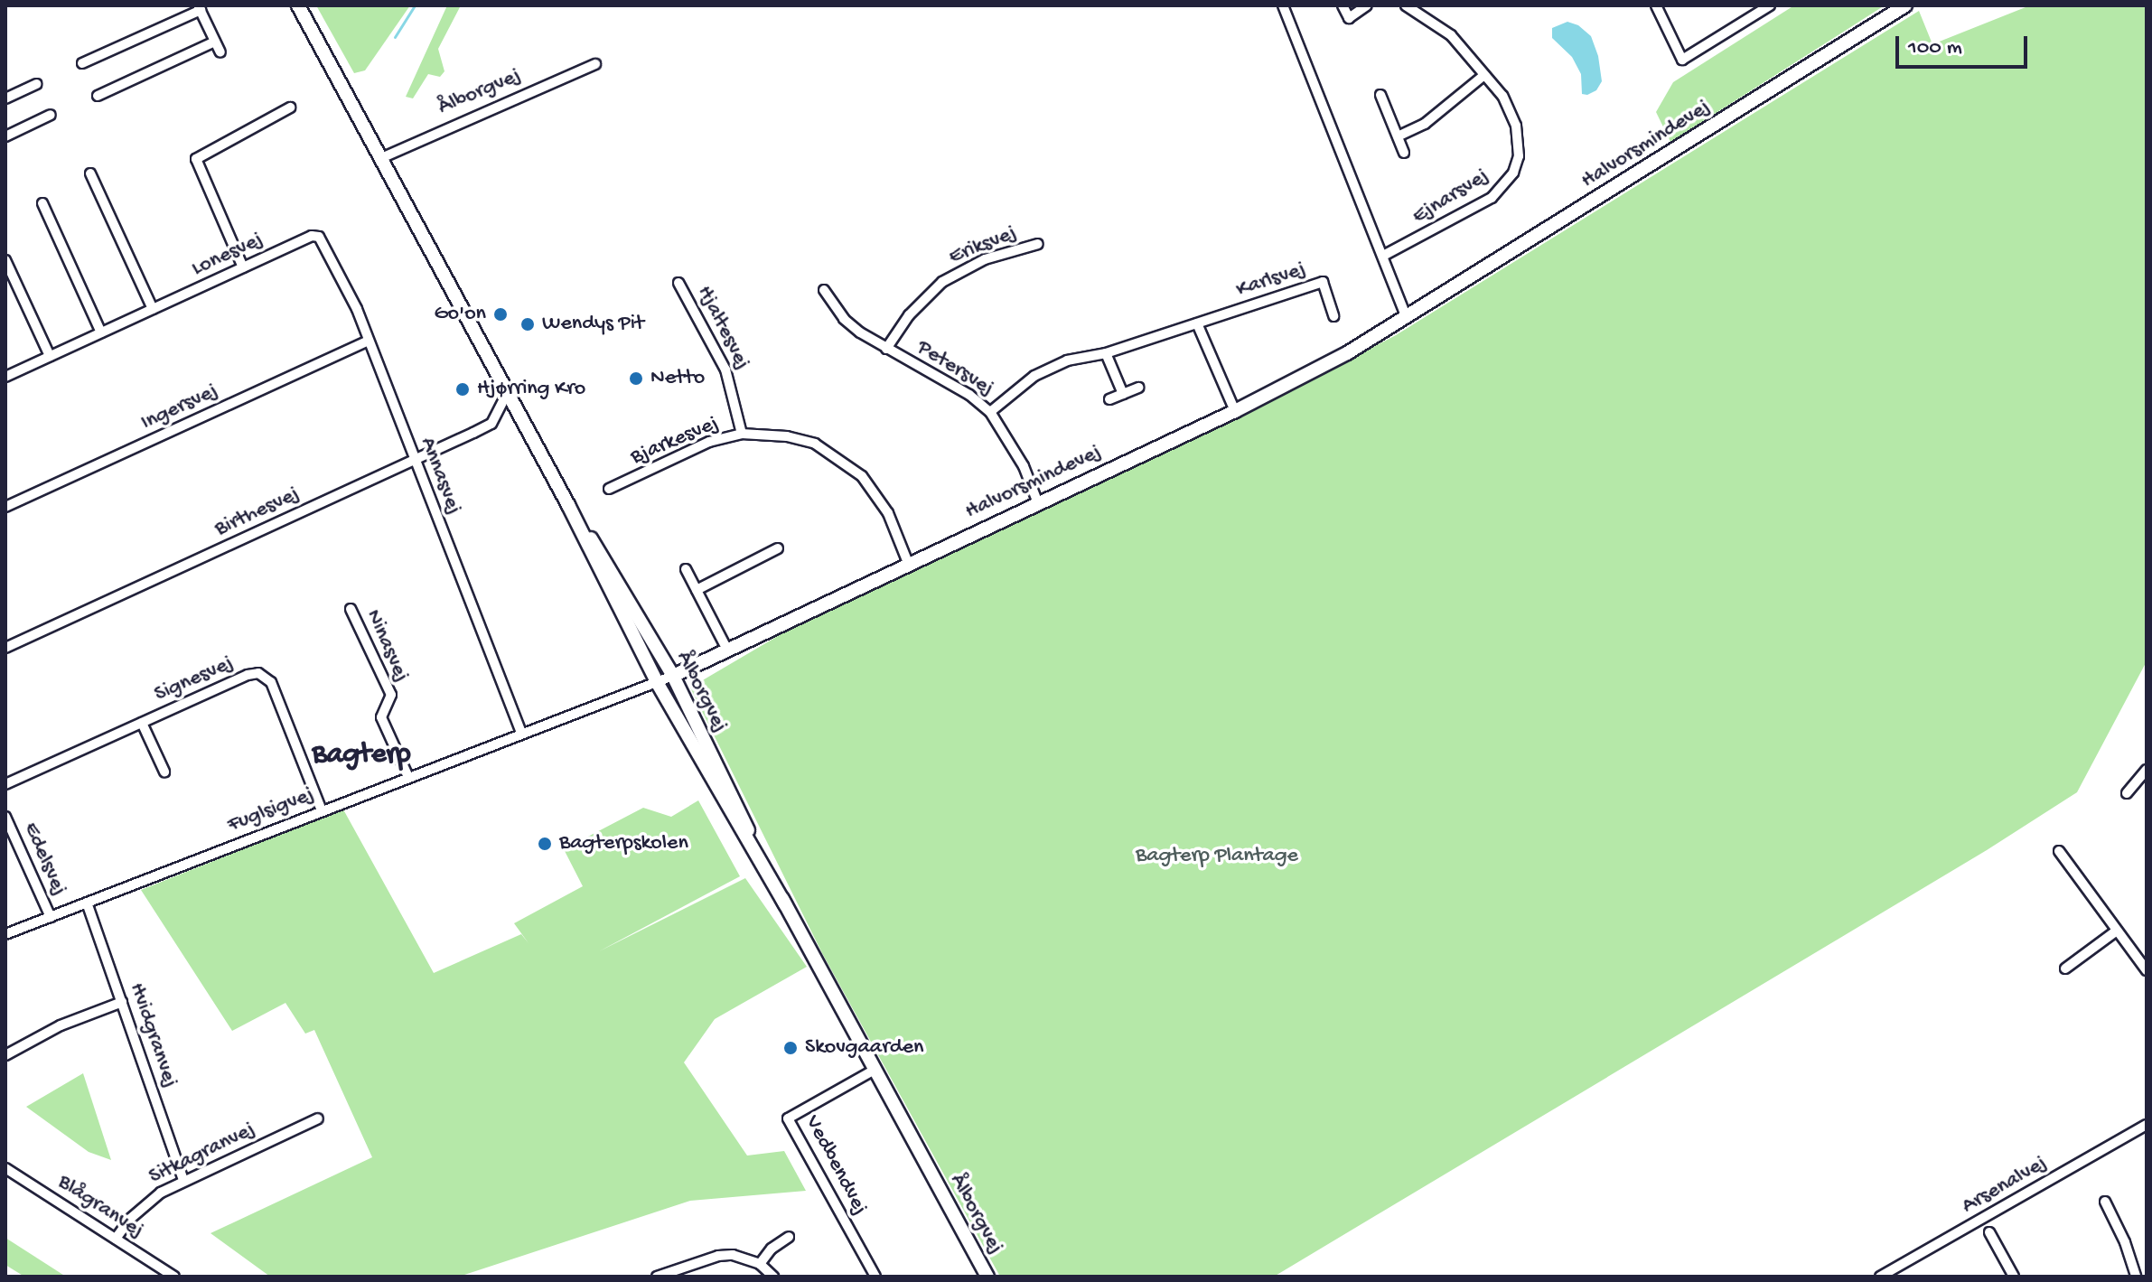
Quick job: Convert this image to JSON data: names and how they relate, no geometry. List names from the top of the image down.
{
  "streets": {
    "main road": ["Ålborgvej", "Halvorsmindevej"],
    "street": [
      "Ejnarsvej",
      "Eriksvej",
      "Lonesvej",
      "Karlsvej",
      "Hjaltesvej",
      "Petersvej",
      "Ingersvej",
      "Bjarkesvej",
      "Annasvej",
      "Birthesvej",
      "Ninasvej",
      "Signesvej",
      "Fuglsigvej",
      "Edelsvej",
      "Hvidgranvej",
      "Sitkagranvej",
      "Vedbendvej",
      "Arsenalvej",
      "Blågranvej"
    ]
  },
  "crossings": [
    ["Ålborgvej", "Halvorsmindevej"],
    ["Ålborgvej", "Birthesvej"],
    ["Ålborgvej", "Fuglsigvej"],
    ["Ålborgvej", "Vedbendvej"],
    ["Halvorsmindevej", "Petersvej"],
    ["Halvorsmindevej", "Bjarkesvej"],
    ["Halvorsmindevej", "Fuglsigvej"],
    ["Eriksvej", "Petersvej"],
    ["Lonesvej", "Annasvej"],
    ["Karlsvej", "Petersvej"],
    ["Hjaltesvej", "Bjarkesvej"],
    ["Ingersvej", "Annasvej"],
    ["Annasvej", "Birthesvej"],
    ["Annasvej", "Fuglsigvej"],
    ["Ninasvej", "Fuglsigvej"],
    ["Signesvej", "Fuglsigvej"],
    ["Fuglsigvej", "Edelsvej"],
    ["Fuglsigvej", "Hvidgranvej"],
    ["Hvidgranvej", "Sitkagranvej"],
    ["Sitkagranvej", "Blågranvej"]
  ],
  "districts": ["Bagterp"],
  "parks": ["Bagterp Plantage"],
  "places": [
    "Go'on",
    "Wendys Pit",
    "Netto",
    "Hjørring Kro",
    "Bagterpskolen",
    "Skovgaarden"
  ],
  "scale_bar": "100 m"
}
